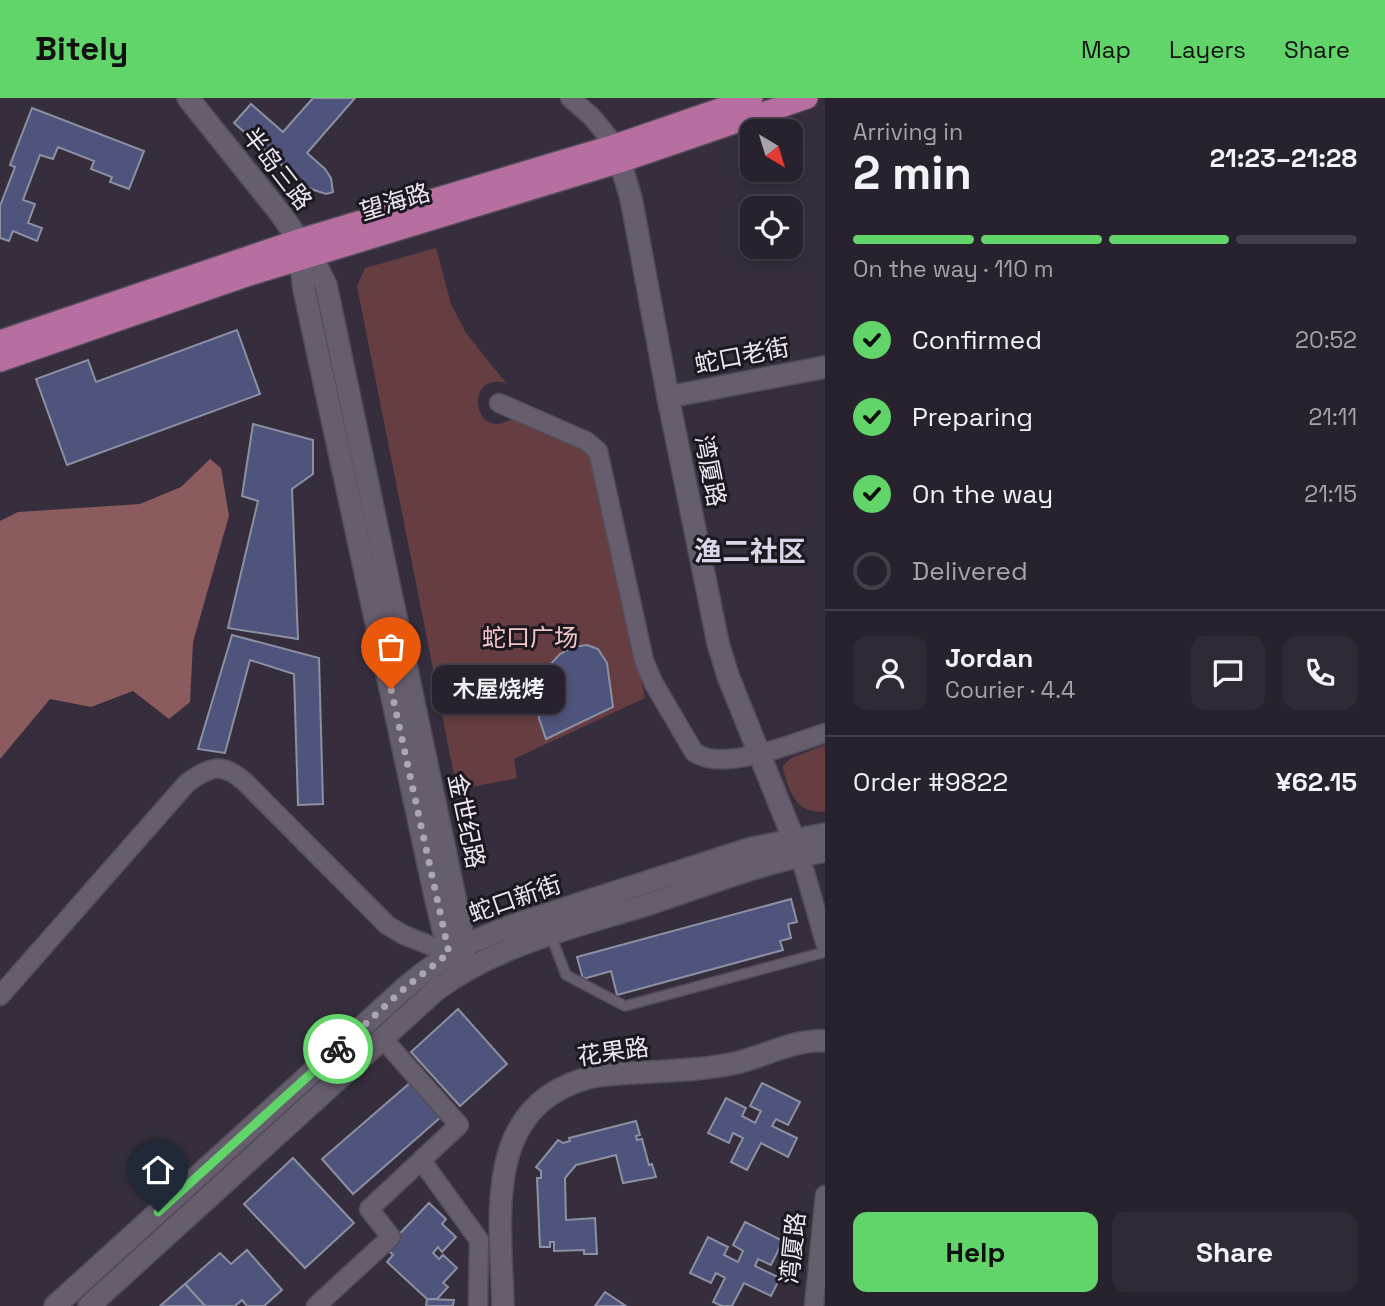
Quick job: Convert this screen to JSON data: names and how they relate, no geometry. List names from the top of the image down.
{
  "streets": {
    "main road": ["望海路"],
    "street": [
      "半岛三路",
      "蛇口老街",
      "湾厦路",
      "金世纪路",
      "蛇口新街",
      "花果路"
    ]
  },
  "crossings": [
    ["半岛三路", "望海路"],
    ["半岛三路", "金世纪路"],
    ["望海路", "湾厦路"],
    ["望海路", "金世纪路"],
    ["蛇口老街", "湾厦路"],
    ["湾厦路", "蛇口新街"],
    ["金世纪路", "蛇口新街"]
  ],
  "districts": ["渔二社区"],
  "parks": ["蛇口广场"],
  "places": ["木屋烧烤"],
  "north": "bottom right",
  "page": {
    "header": "Bitely",
    "nav": ["Map", "Layers", "Share"],
    "heading": ["2 min", "Arriving in", "21:23–21:28"],
    "panel": [
      "Jordan",
      "Courier · 4.4",
      "Order #9822",
      "¥62.15"
    ],
    "bar": "On the way · 110 m",
    "list": [
      ["Confirmed", "20:52"],
      ["Preparing", "21:11"],
      ["On the way", "21:15"],
      "Delivered"
    ],
    "bubble": "木屋烧烤",
    "buttons": ["Help", "Share"]
  }
}
